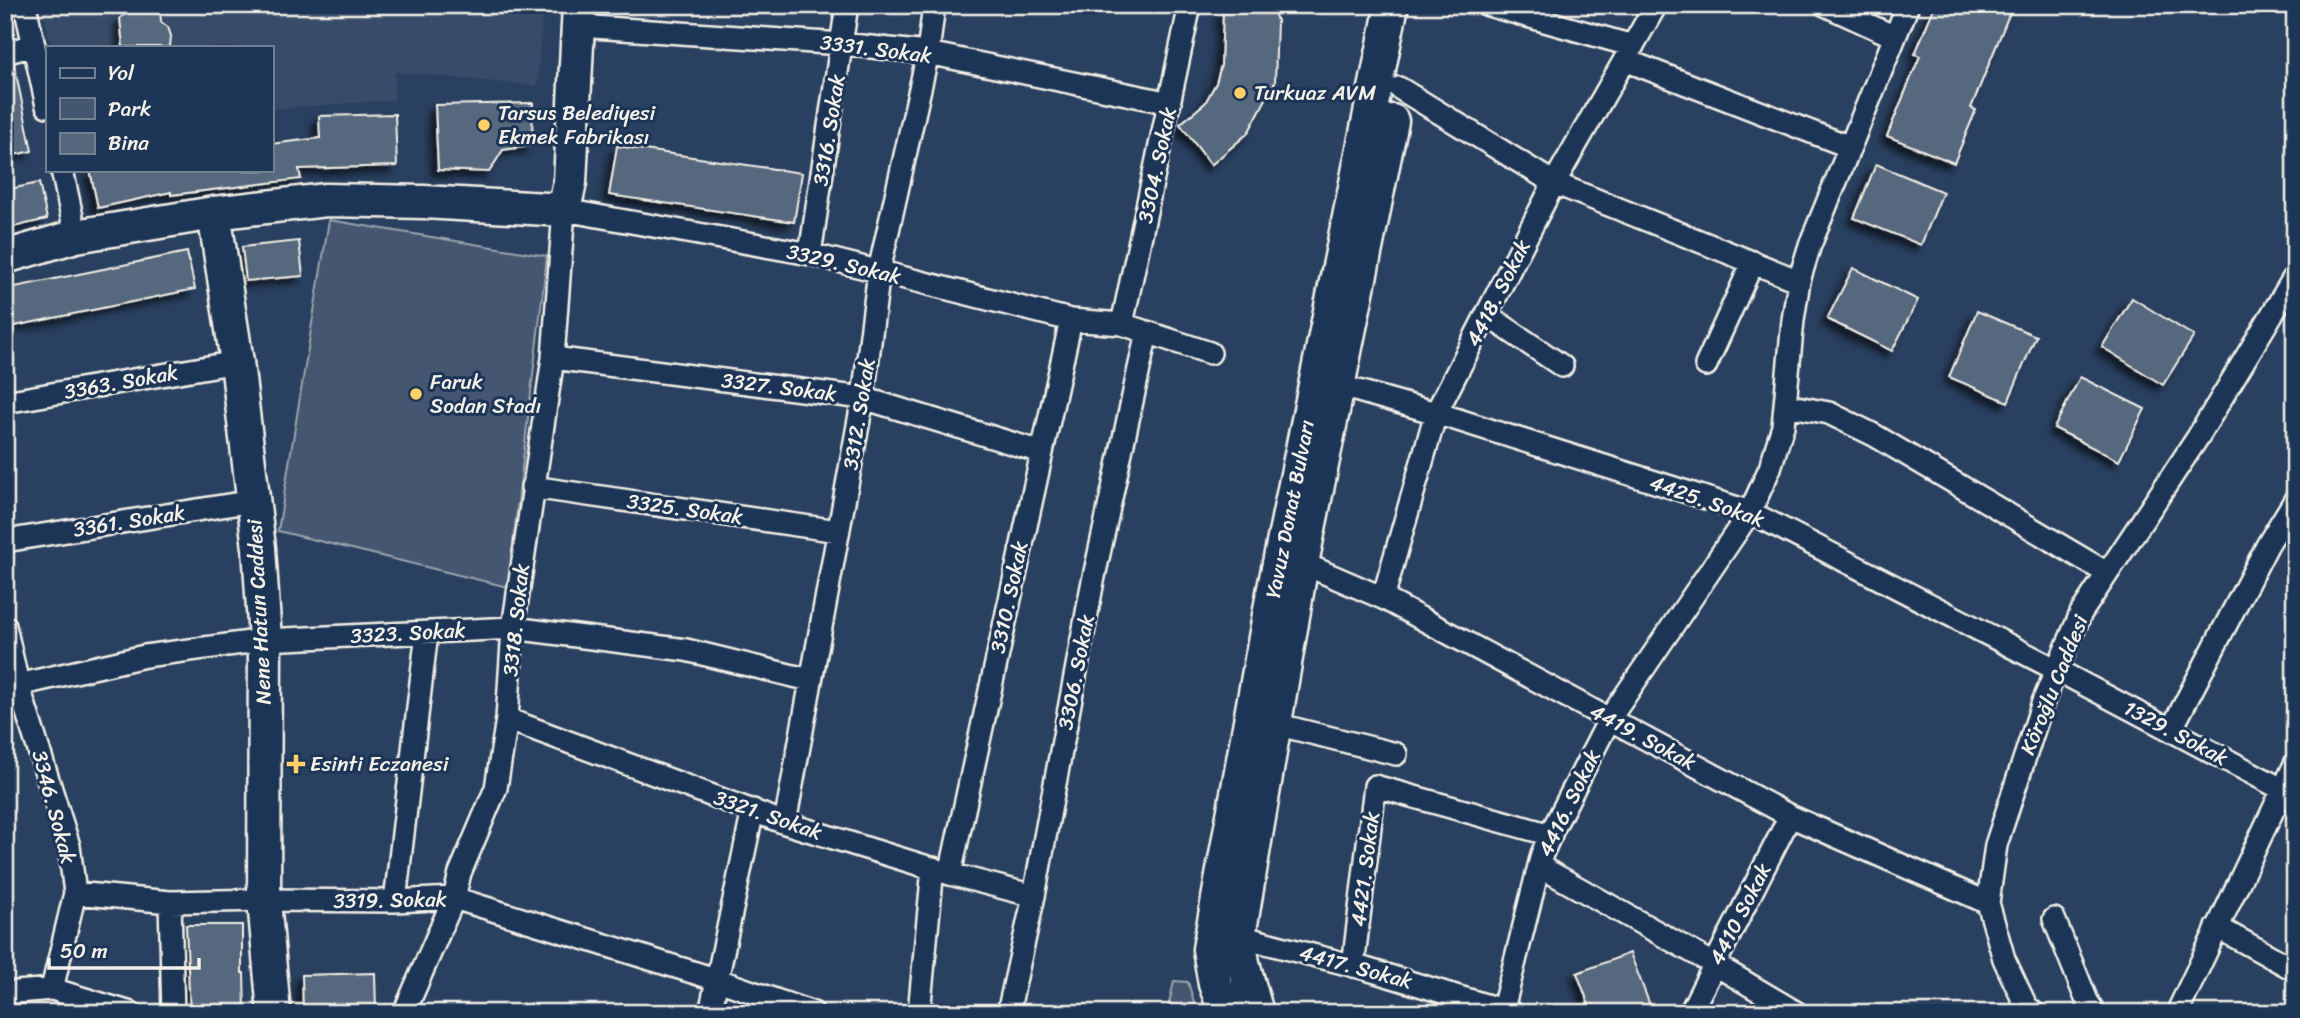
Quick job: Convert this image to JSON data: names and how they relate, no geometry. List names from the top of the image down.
{
  "streets": {
    "street": [
      "3331. Sokak",
      "3316. Sokak",
      "3304. Sokak",
      "3329. Sokak",
      "4418. Sokak",
      "3363. Sokak",
      "3327. Sokak",
      "3312. Sokak",
      "4425. Sokak",
      "3325. Sokak",
      "Yavuz Donat Bulvarı",
      "3361. Sokak",
      "3310. Sokak",
      "Nene Hatun Caddesi",
      "3318. Sokak",
      "3323. Sokak",
      "3306. Sokak",
      "Köroğlu Caddesi",
      "1329. Sokak",
      "4419. Sokak",
      "4416. Sokak",
      "3346. Sokak",
      "3321. Sokak",
      "4421. Sokak",
      "3319. Sokak",
      "4410 Sokak",
      "4417. Sokak"
    ]
  },
  "crossings": [
    ["3331. Sokak", "3316. Sokak"],
    ["3331. Sokak", "3304. Sokak"],
    ["3331. Sokak", "3312. Sokak"],
    ["3316. Sokak", "3329. Sokak"],
    ["3304. Sokak", "3329. Sokak"],
    ["3329. Sokak", "3312. Sokak"],
    ["3329. Sokak", "3310. Sokak"],
    ["3329. Sokak", "3318. Sokak"],
    ["3329. Sokak", "3306. Sokak"],
    ["4418. Sokak", "4425. Sokak"],
    ["4418. Sokak", "4419. Sokak"],
    ["3363. Sokak", "Nene Hatun Caddesi"],
    ["3327. Sokak", "3312. Sokak"],
    ["3327. Sokak", "3310. Sokak"],
    ["3327. Sokak", "3318. Sokak"],
    ["3312. Sokak", "3325. Sokak"],
    ["3312. Sokak", "3323. Sokak"],
    ["3312. Sokak", "3321. Sokak"],
    ["4425. Sokak", "Yavuz Donat Bulvarı"],
    ["4425. Sokak", "Köroğlu Caddesi"],
    ["4425. Sokak", "1329. Sokak"],
    ["4425. Sokak", "4416. Sokak"],
    ["3325. Sokak", "3318. Sokak"],
    ["Yavuz Donat Bulvarı", "4419. Sokak"],
    ["Yavuz Donat Bulvarı", "4417. Sokak"],
    ["3361. Sokak", "Nene Hatun Caddesi"],
    ["3310. Sokak", "3321. Sokak"],
    ["Nene Hatun Caddesi", "3323. Sokak"],
    ["Nene Hatun Caddesi", "3319. Sokak"],
    ["3318. Sokak", "3323. Sokak"],
    ["3318. Sokak", "3321. Sokak"],
    ["3318. Sokak", "3319. Sokak"],
    ["3323. Sokak", "3346. Sokak"],
    ["3306. Sokak", "3321. Sokak"],
    ["Köroğlu Caddesi", "1329. Sokak"],
    ["Köroğlu Caddesi", "4419. Sokak"],
    ["4419. Sokak", "4416. Sokak"],
    ["4419. Sokak", "4410 Sokak"],
    ["4416. Sokak", "4421. Sokak"],
    ["4416. Sokak", "4417. Sokak"],
    ["3346. Sokak", "3319. Sokak"],
    ["4421. Sokak", "4417. Sokak"]
  ],
  "places": {
    "other": ["Turkuaz AVM", "Tarsus Belediyesi Ekmek Fabrikası", "Faruk Sodan Stadı"],
    "health": ["Esinti Eczanesi"]
  },
  "legend": ["Yol", "Park", "Bina"],
  "scale_bar": "50 m"
}
